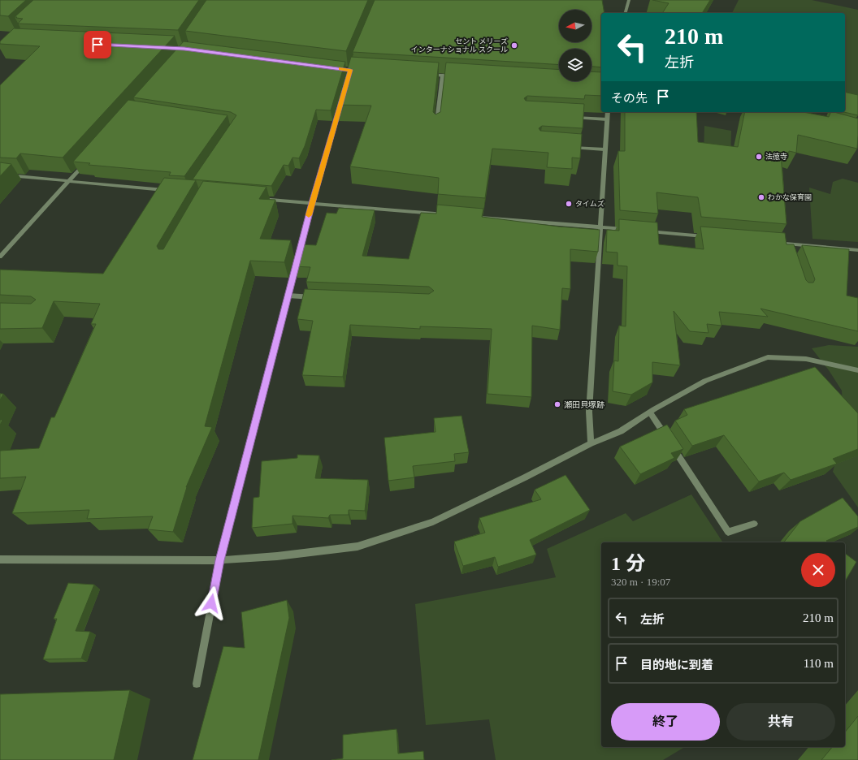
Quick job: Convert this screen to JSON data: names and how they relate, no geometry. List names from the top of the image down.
{
  "places": [
    "セント メリーズ インターナショナル スクール",
    "法徳寺",
    "わかな保育園",
    "タイムズ",
    "瀬田貝塚跡"
  ],
  "north": "left",
  "page": {
    "turn": ["210 m", "左折"],
    "then": "その先",
    "heading": ["1 分", "320 m · 19:07"],
    "list": [
      {
        "name": "左折",
        "value": "210 m"
      },
      {
        "name": "目的地に到着",
        "value": "110 m"
      }
    ],
    "buttons": ["終了", "共有"]
  }
}
